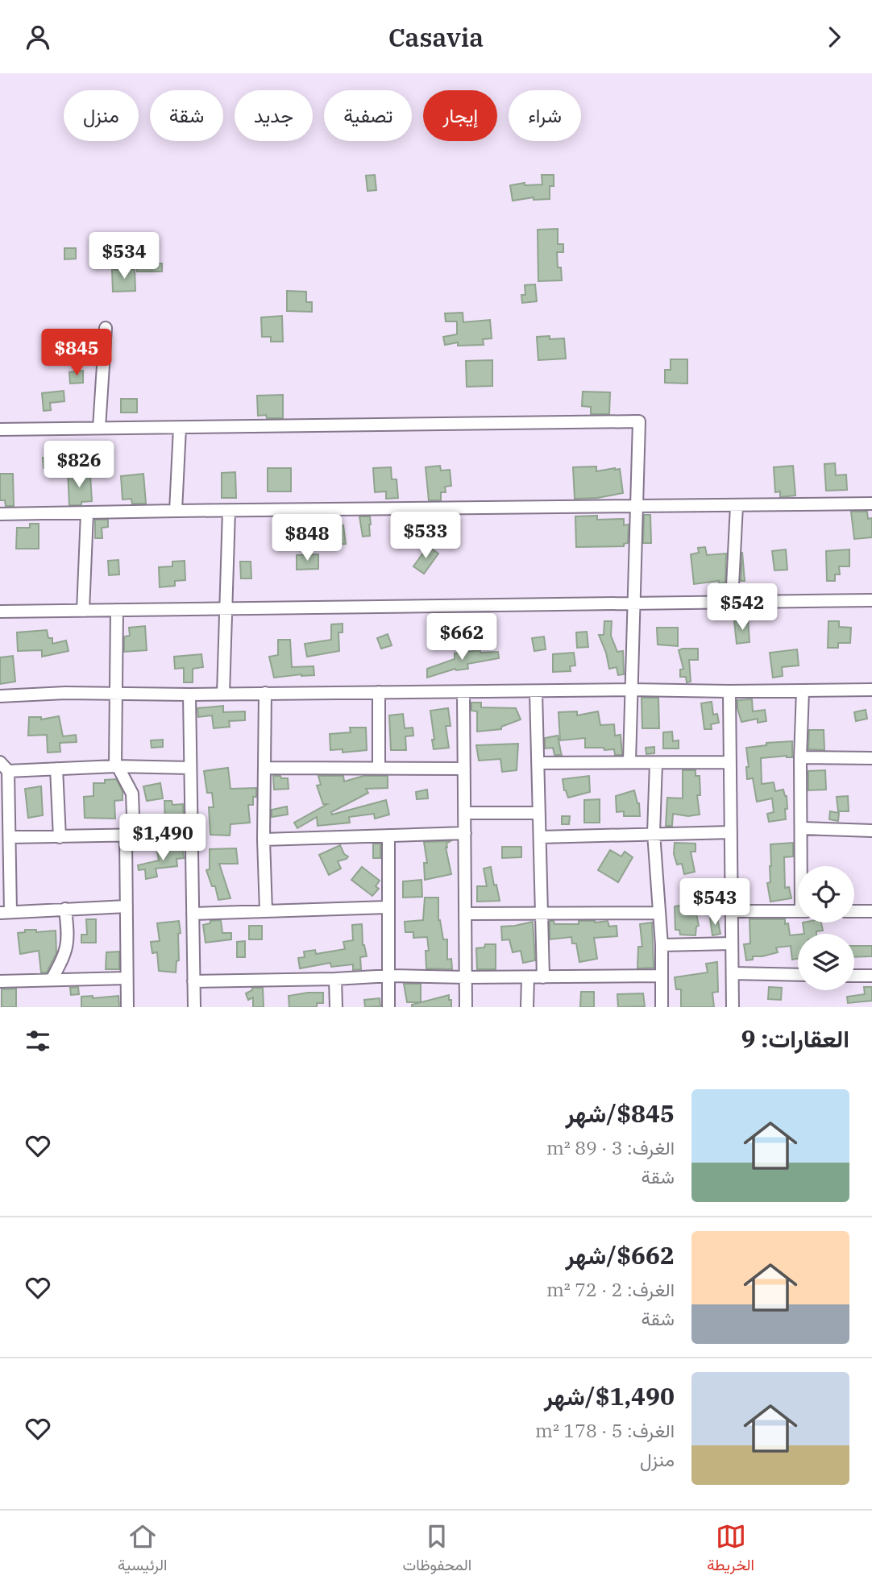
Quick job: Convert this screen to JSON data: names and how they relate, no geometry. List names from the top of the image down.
{
  "page": {
    "header": "Casavia",
    "chip": [
      "شراء",
      "إيجار",
      "تصفية",
      "جديد",
      "شقة",
      "منزل"
    ],
    "price": [
      "$534",
      "$845",
      "$826",
      "$533",
      "$848",
      "$542",
      "$662",
      "$1,490",
      "$543"
    ],
    "heading": "العقارات: 9",
    "list": [
      {
        "name": "$845/شهر",
        "note": "الغرف: 3 · 89 m² · شقة"
      },
      {
        "name": "$662/شهر",
        "note": "الغرف: 2 · 72 m² · شقة"
      },
      {
        "name": "$1,490/شهر",
        "note": "الغرف: 5 · 178 m² · منزل"
      }
    ],
    "tabs": ["الخريطة", "المحفوظات", "الرئيسية"]
  }
}
